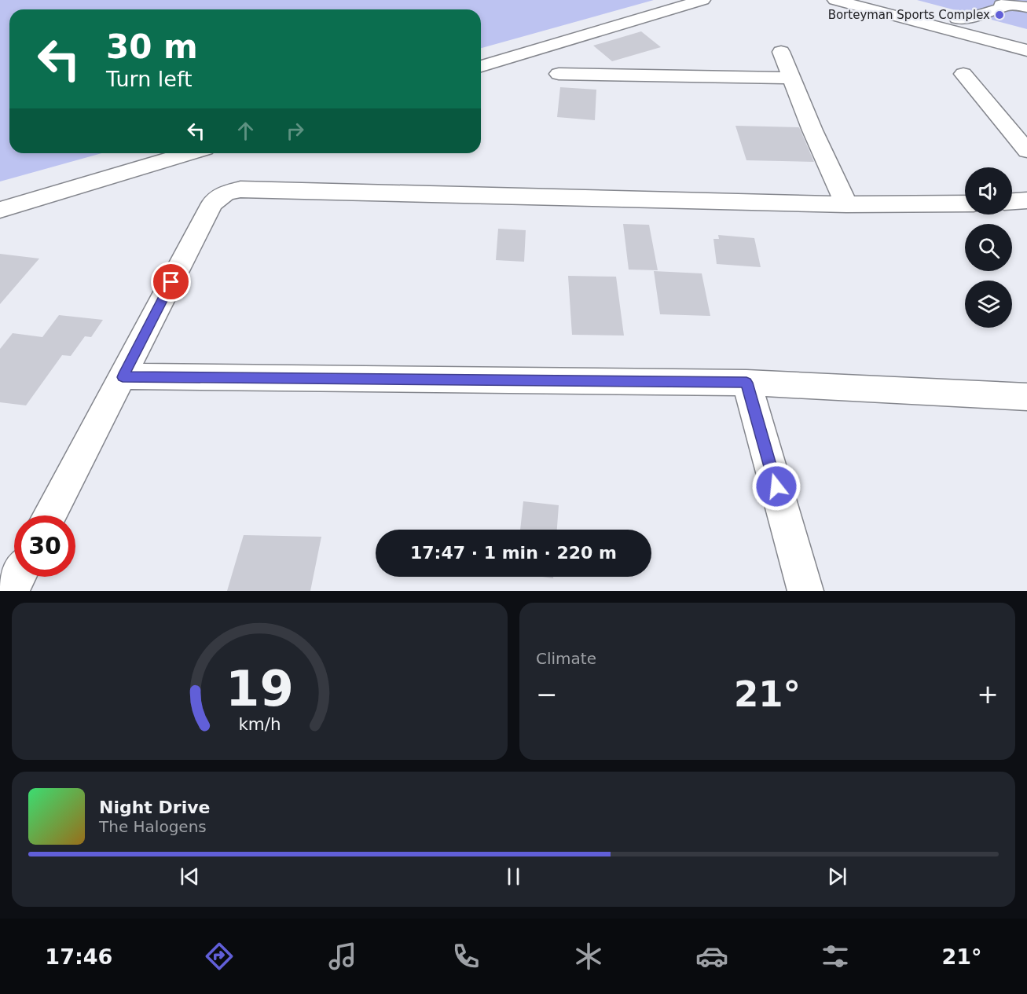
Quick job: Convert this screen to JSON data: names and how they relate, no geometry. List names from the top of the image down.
{
  "places": ["Borteyman Sports Complex"],
  "page": {
    "turn": ["30 m", "Turn left"],
    "limit": "30",
    "trip": "17:47 · 1 min · 220 m",
    "tile": "Climate",
    "heat": ["−", "21°", "+"],
    "song": ["Night Drive", "The Halogens"],
    "tabs": ["17:46", "21°"],
    "gauge": ["19", "km/h"]
  }
}
